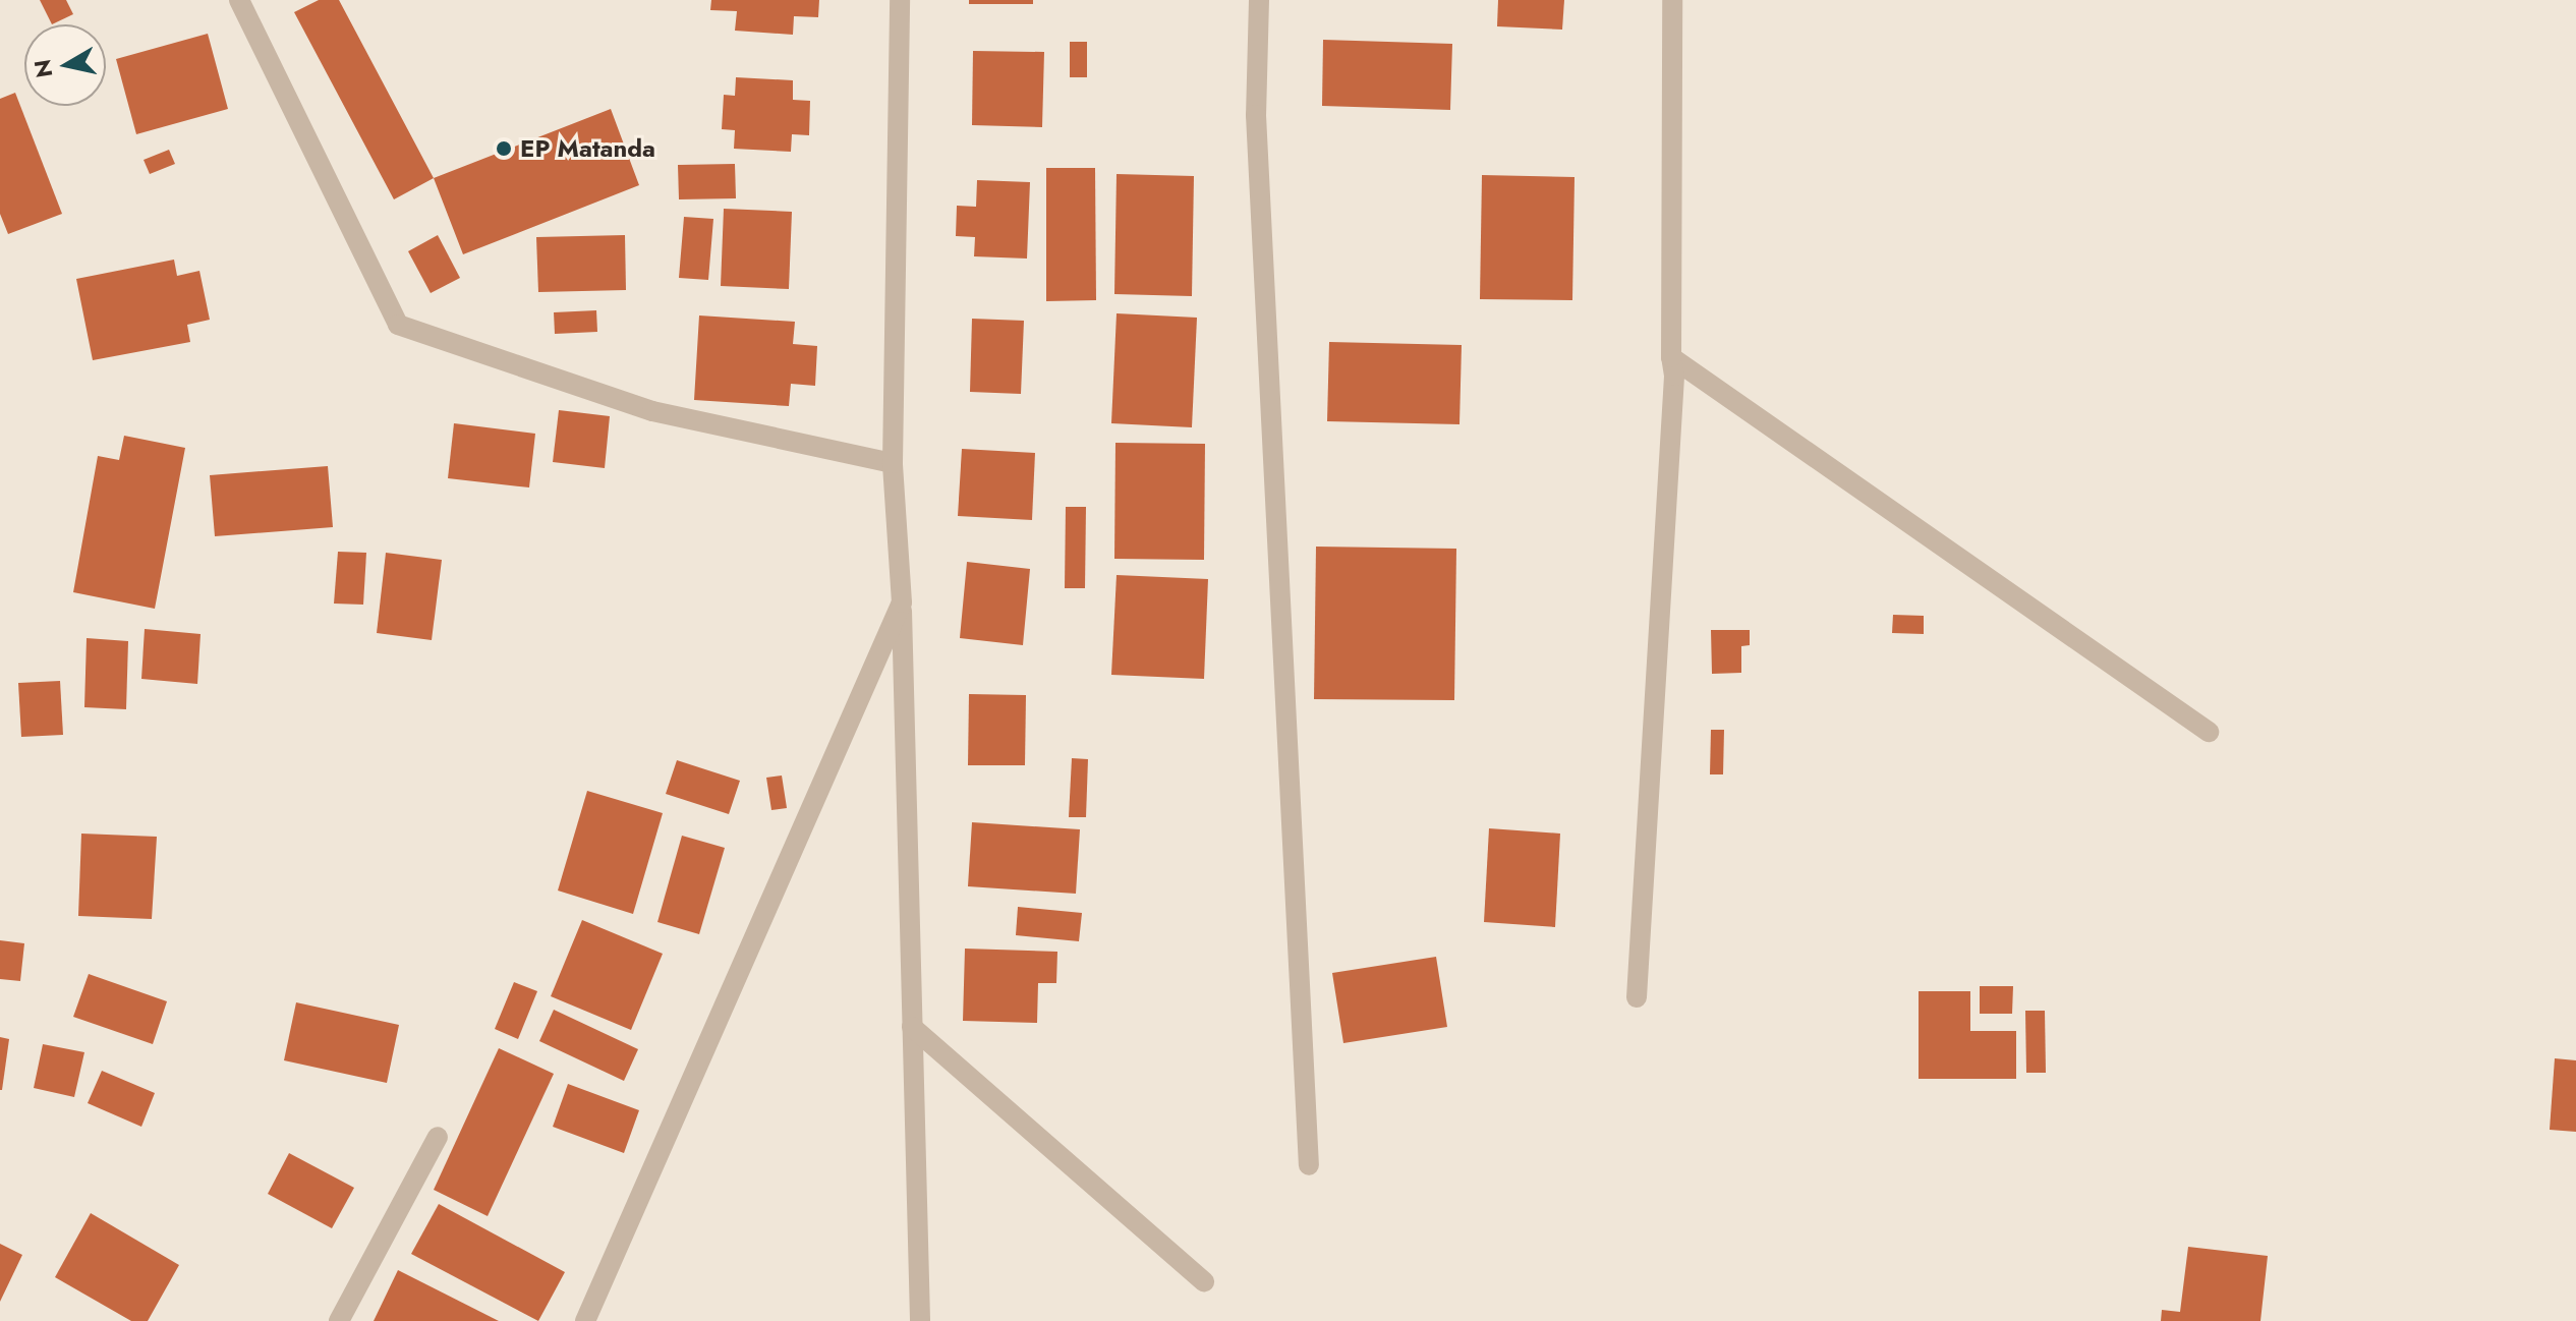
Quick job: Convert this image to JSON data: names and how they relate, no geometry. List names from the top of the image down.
{
  "places": ["EP Matanda"],
  "north": "left"
}
